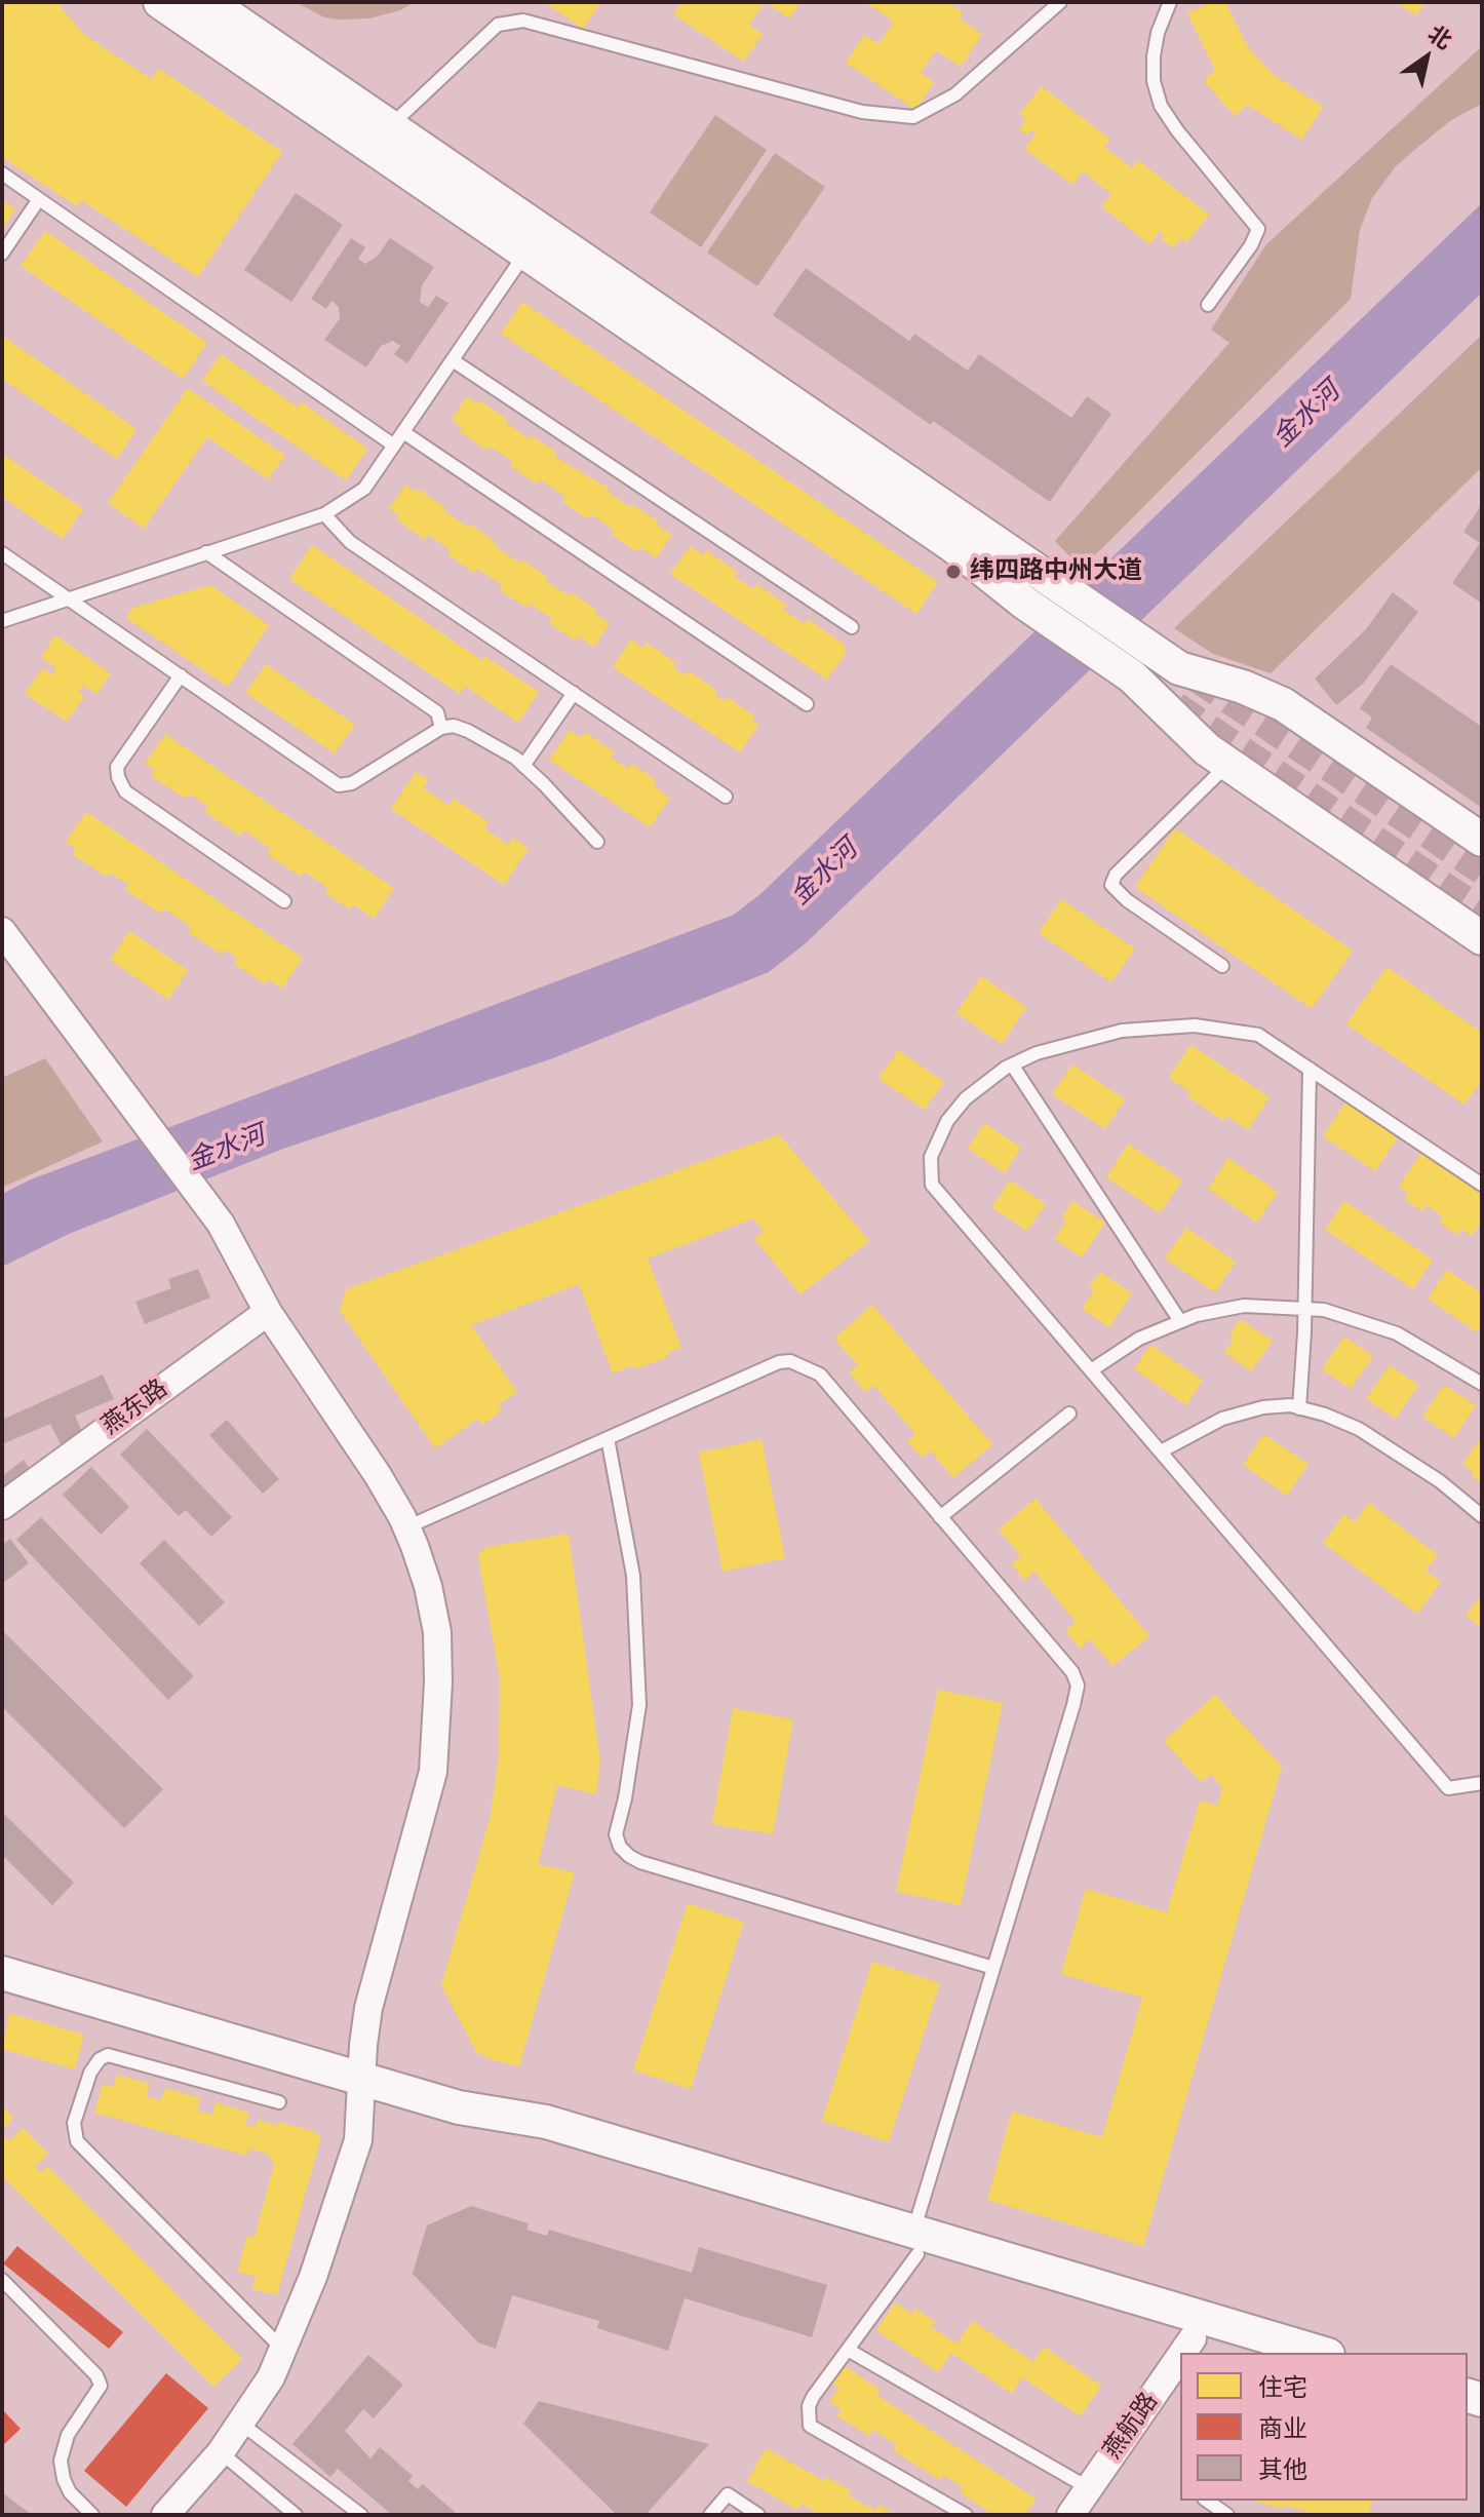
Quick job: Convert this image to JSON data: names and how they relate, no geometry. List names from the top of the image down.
{
  "streets": {
    "street": ["燕东路", "燕航路"]
  },
  "water": ["金水河"],
  "places": ["纬四路中州大道"],
  "legend": ["住宅", "商业", "其他"],
  "north": "top right"
}
